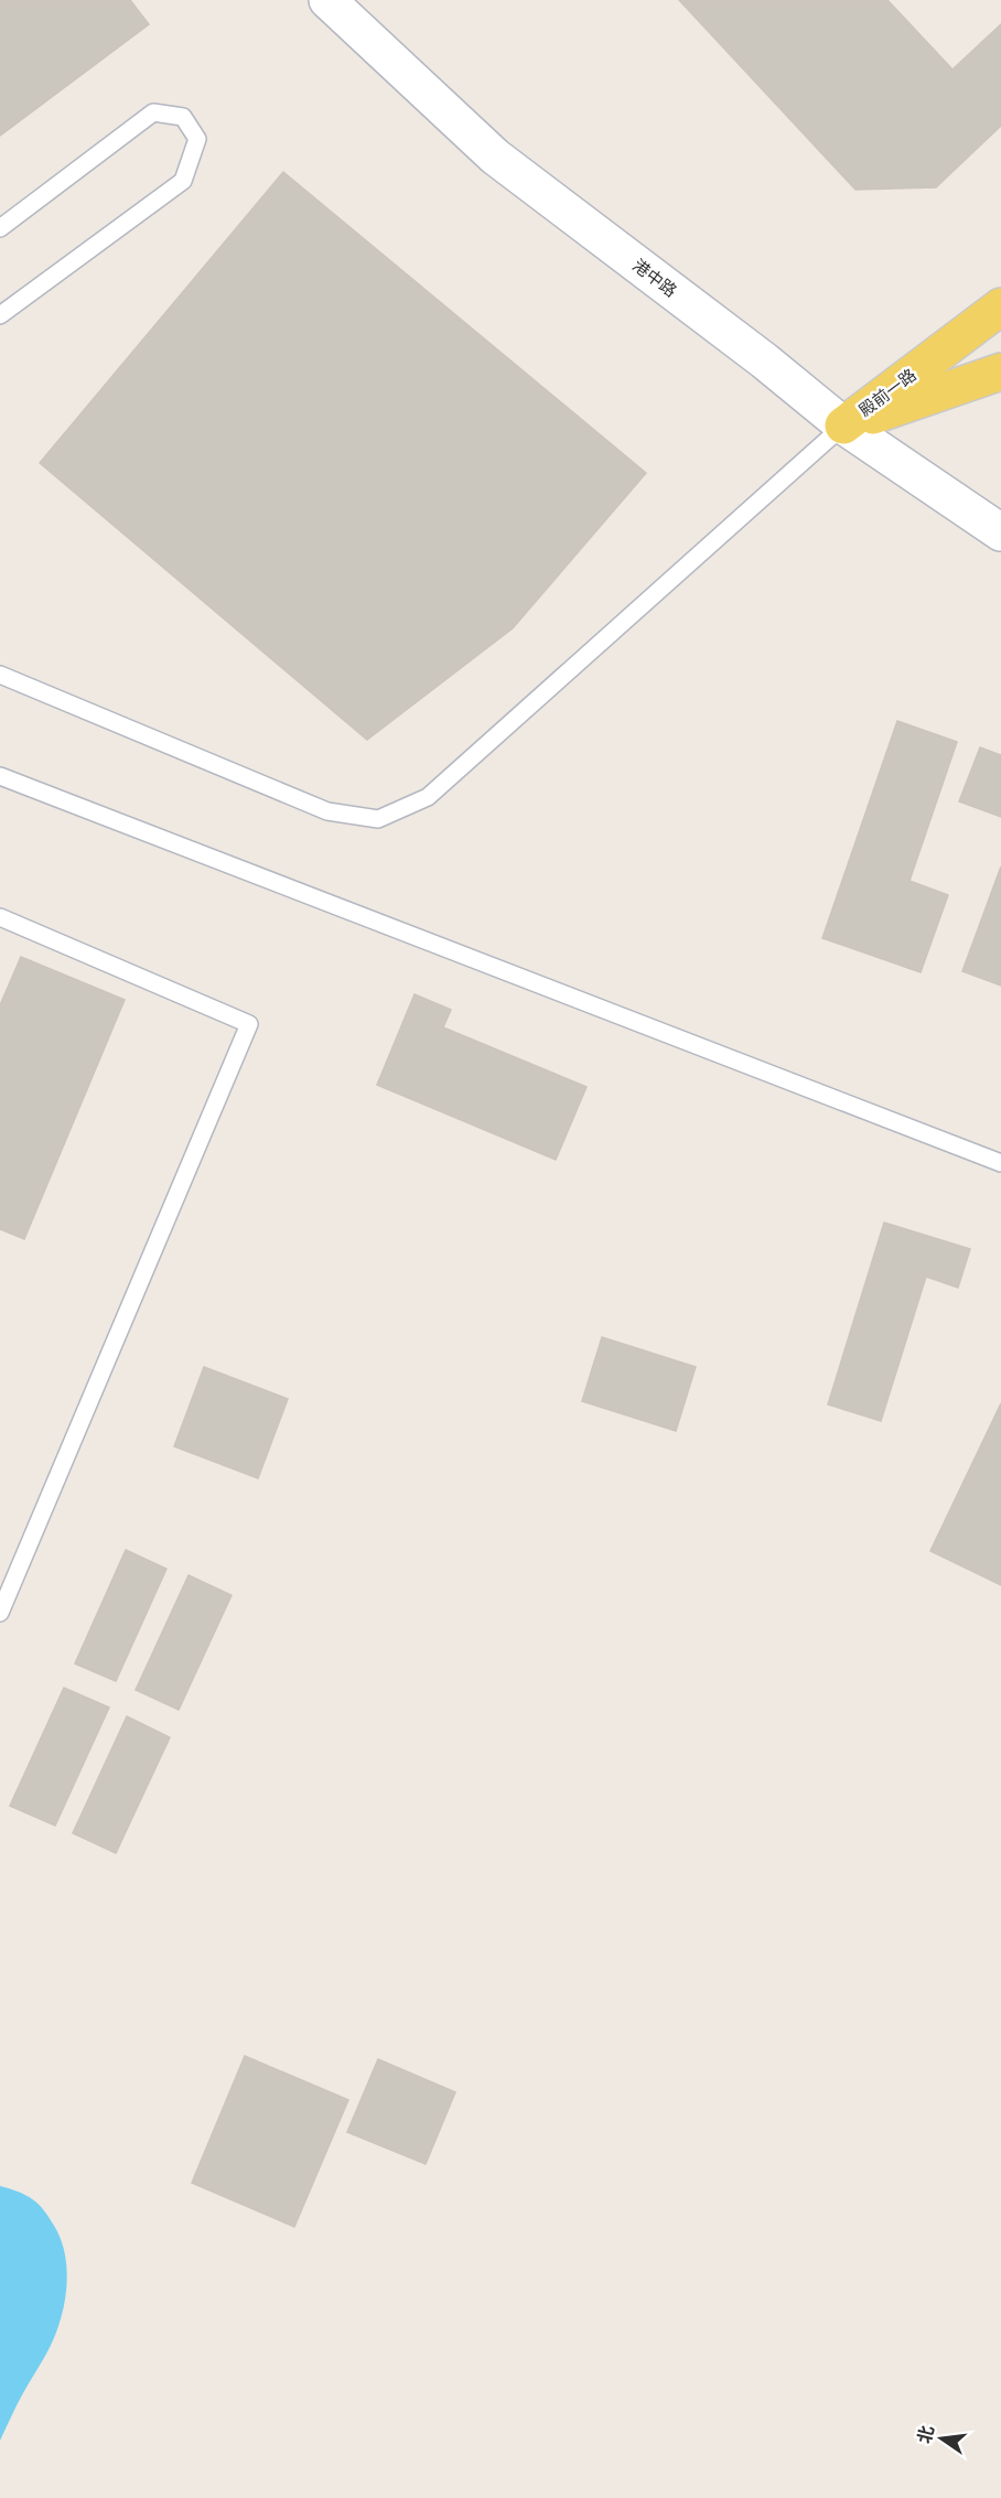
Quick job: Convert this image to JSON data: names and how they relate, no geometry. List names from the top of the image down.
{
  "streets": {
    "main road": ["殿前一路"],
    "street": ["港中路"]
  },
  "crossings": [
    ["港中路", "殿前一路"]
  ],
  "north": "left"
}
